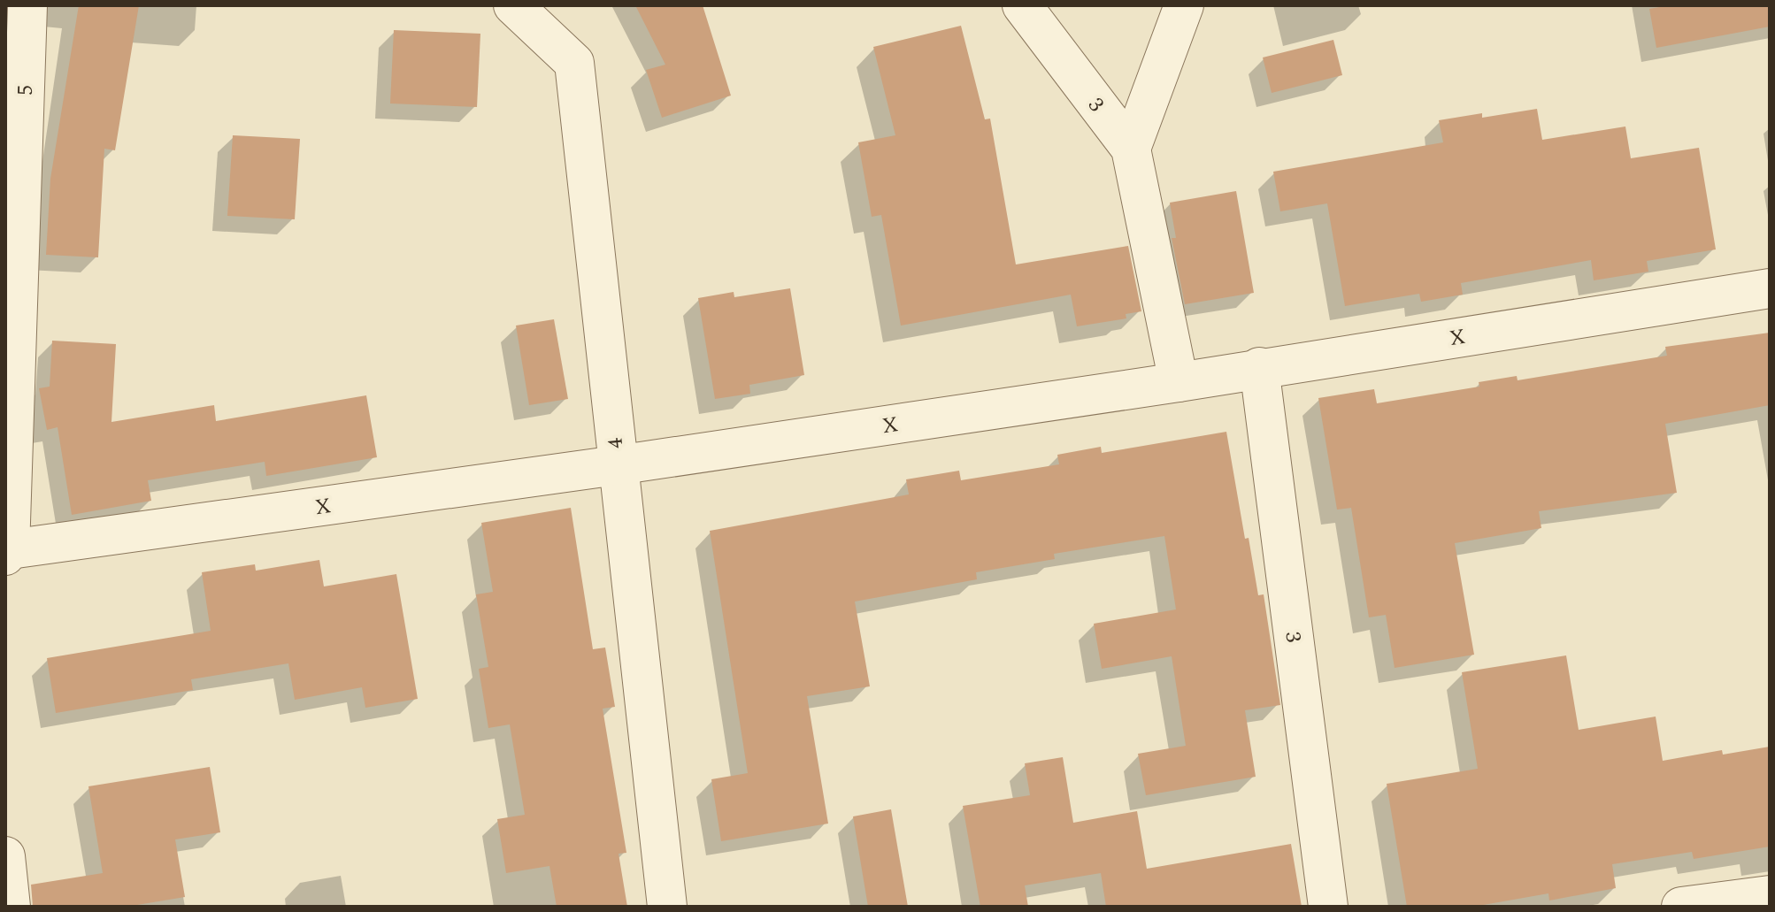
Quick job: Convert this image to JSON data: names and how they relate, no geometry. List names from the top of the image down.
{
  "streets": {
    "street": [
      "5",
      "3",
      "X",
      "4"
    ]
  },
  "crossings": [
    ["5", "X"],
    ["3", "X"],
    ["X", "4"]
  ]
}
